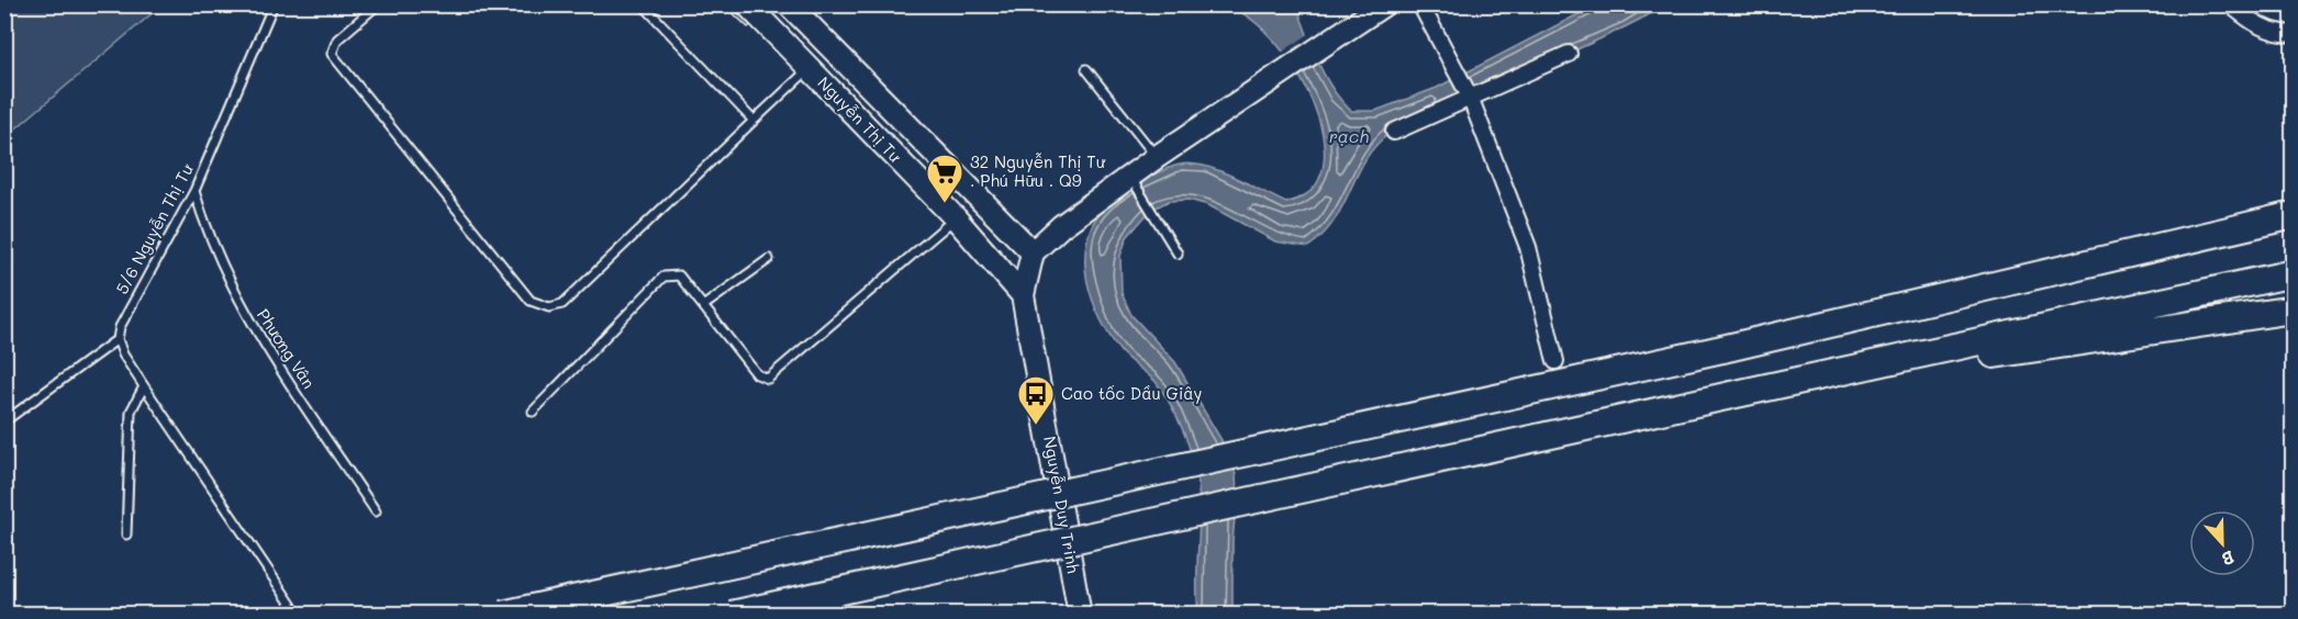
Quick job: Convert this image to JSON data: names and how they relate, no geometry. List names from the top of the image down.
{
  "streets": {
    "main road": ["Nguyễn Thị Tư", "Nguyễn Duy Trinh"],
    "lane": ["5/6 Nguyễn Thị Tư", "Phương Vân"]
  },
  "crossings": [
    ["Nguyễn Thị Tư", "Nguyễn Duy Trinh"],
    ["5/6 Nguyễn Thị Tư", "Phương Vân"]
  ],
  "water": ["rạch"],
  "places": {
    "supermarket": ["32 Nguyễn Thị Tư . Phú Hữu . Q9"],
    "bus stop": ["Cao tốc Dầu Giây"]
  },
  "north": "bottom"
}
